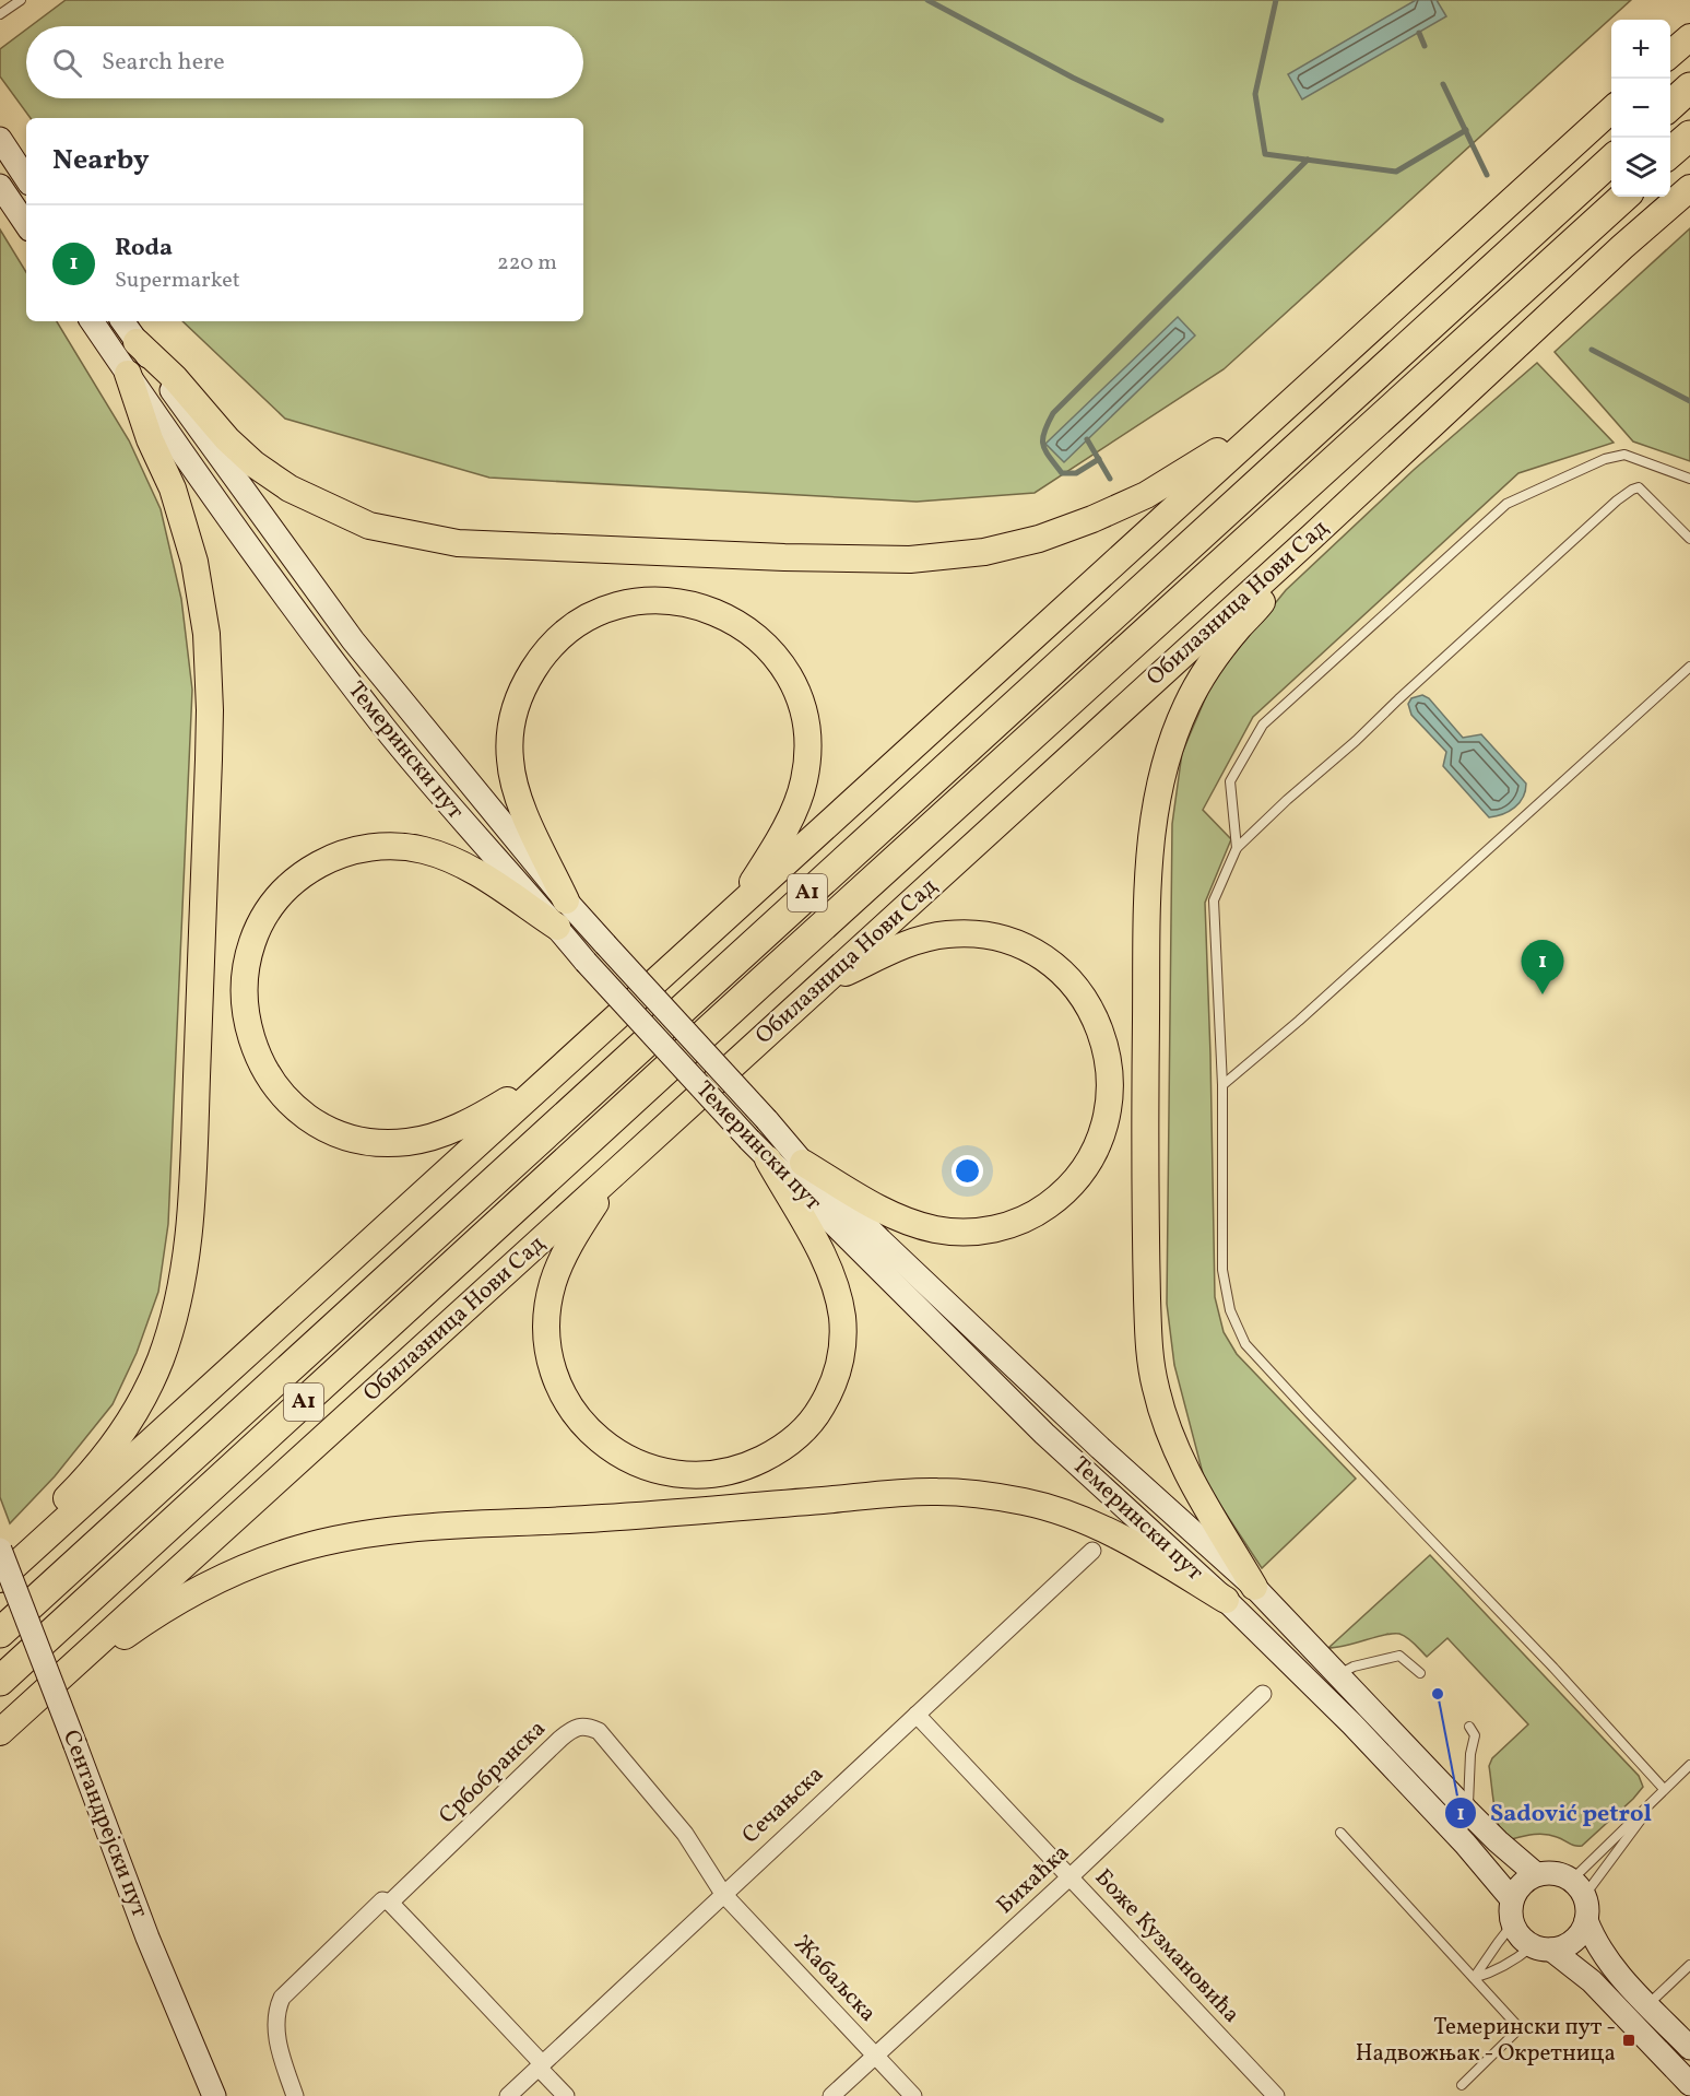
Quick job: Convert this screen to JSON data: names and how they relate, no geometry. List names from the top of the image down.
{
  "streets": {
    "highway": ["A1"],
    "main road": ["Обилазница Нови Сад", "Темерински пут", "Сентандрејски пут"],
    "street": [
      "Србобранска",
      "Сечањска",
      "Бихаћка",
      "Боже Кузмановића",
      "Жабаљска"
    ]
  },
  "crossings": [
    ["Србобранска", "Сечањска"],
    ["Србобранска", "Жабаљска"],
    ["Сечањска", "Боже Кузмановића"],
    ["Сечањска", "Жабаљска"],
    ["Бихаћка", "Боже Кузмановића"],
    ["Бихаћка", "Жабаљска"]
  ],
  "places": {
    "other": ["Sadović petrol"],
    "transit": ["Темерински пут - Надвожњак - Окретница"]
  },
  "page": {
    "map_buttons": ["+", "−"],
    "search": "Search here",
    "heading": "Nearby",
    "list": [
      {
        "mark": "1",
        "name": "Roda",
        "note": "Supermarket",
        "value": "220 m"
      }
    ],
    "pins": "1"
  }
}
